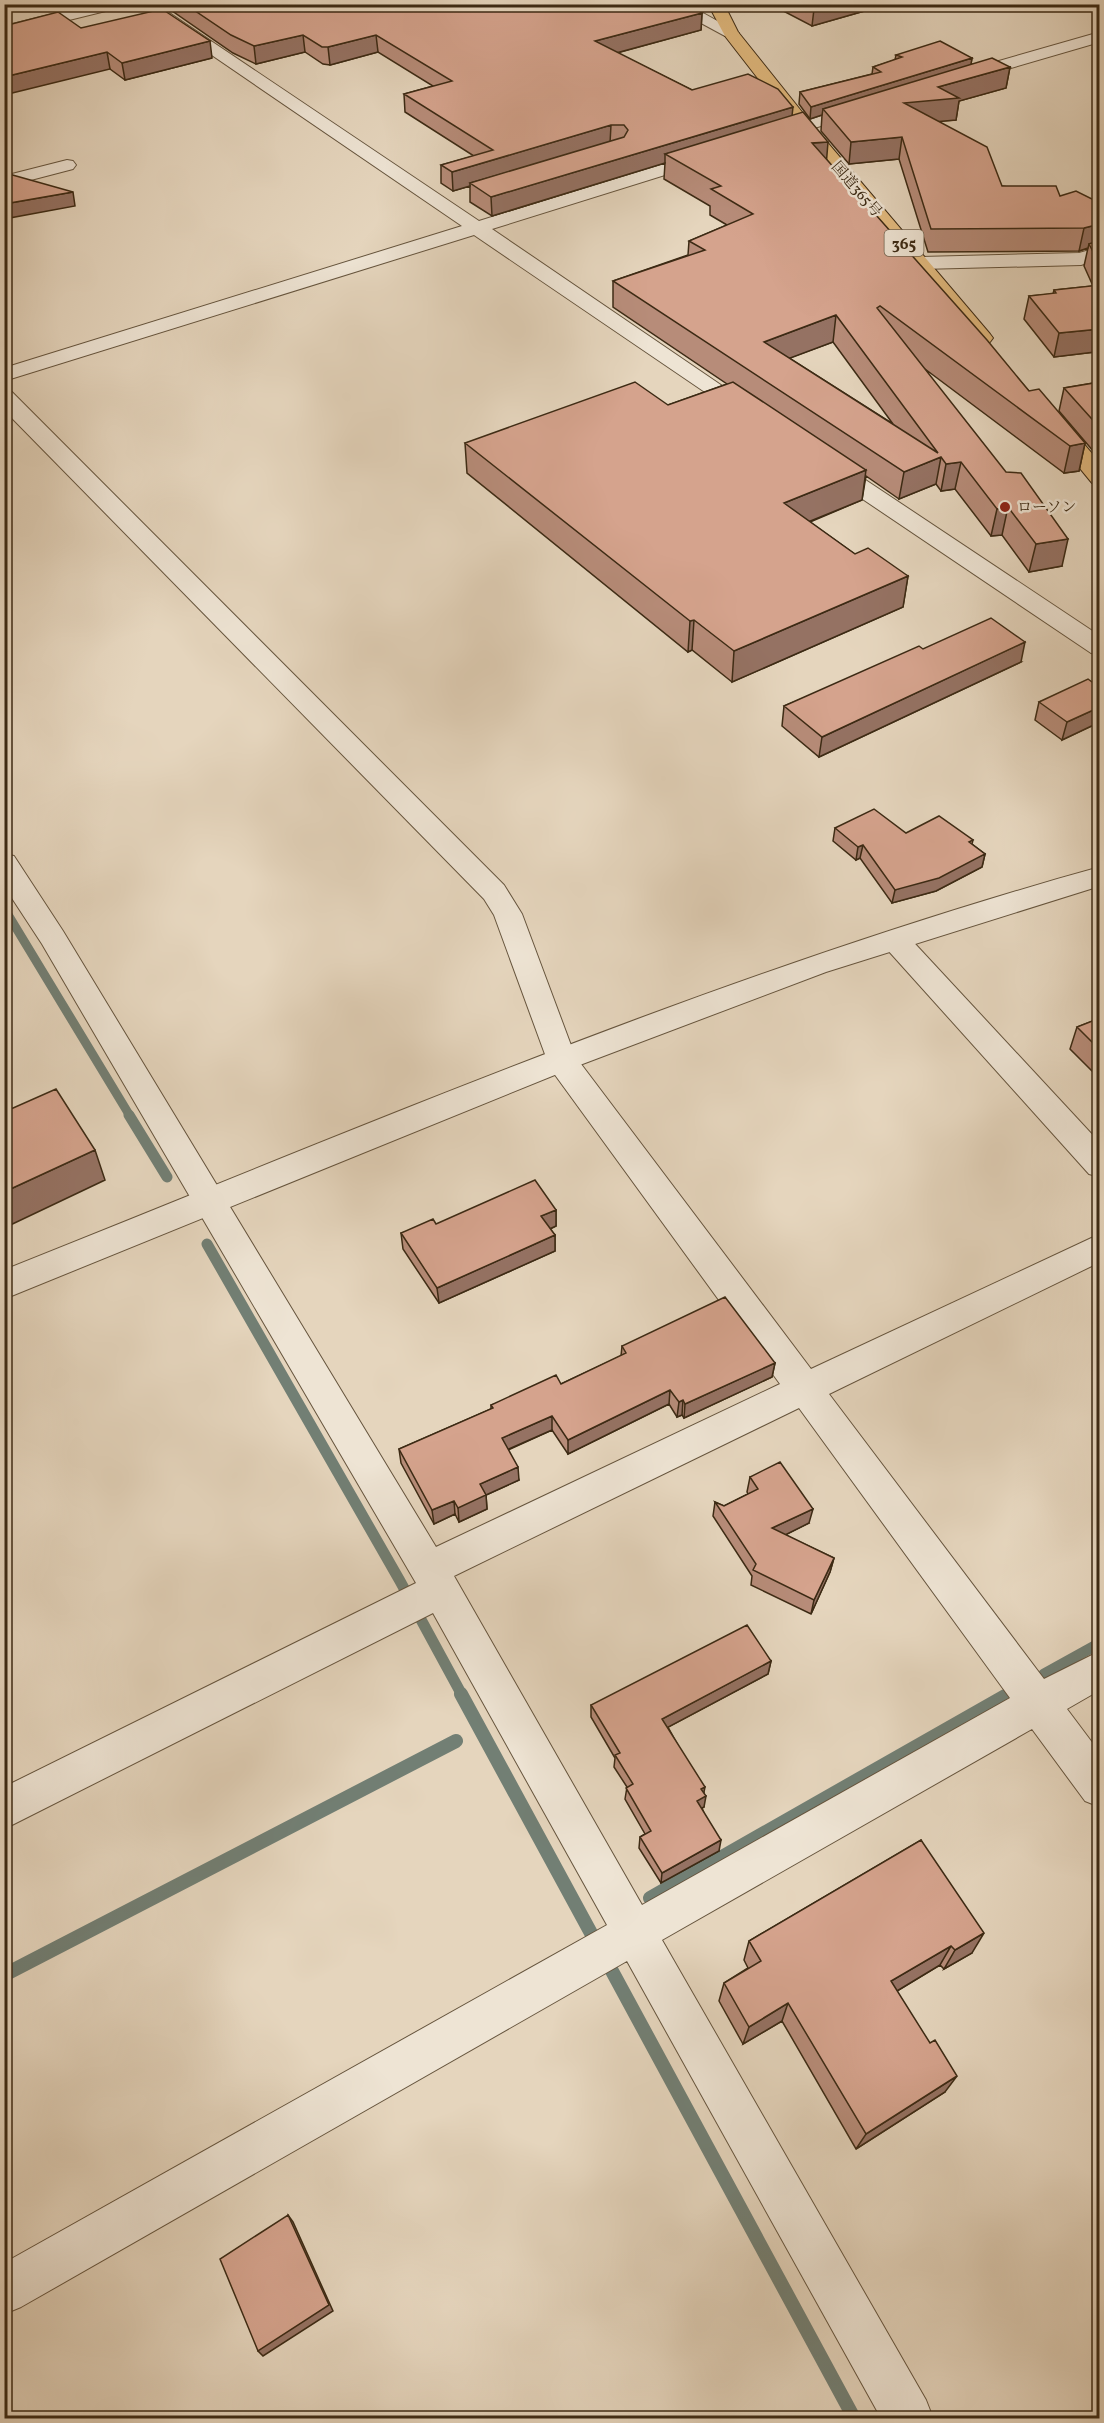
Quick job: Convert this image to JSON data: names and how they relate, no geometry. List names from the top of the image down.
{
  "streets": {
    "highway": ["国道365号", "365"]
  },
  "places": ["ローソン"]
}
